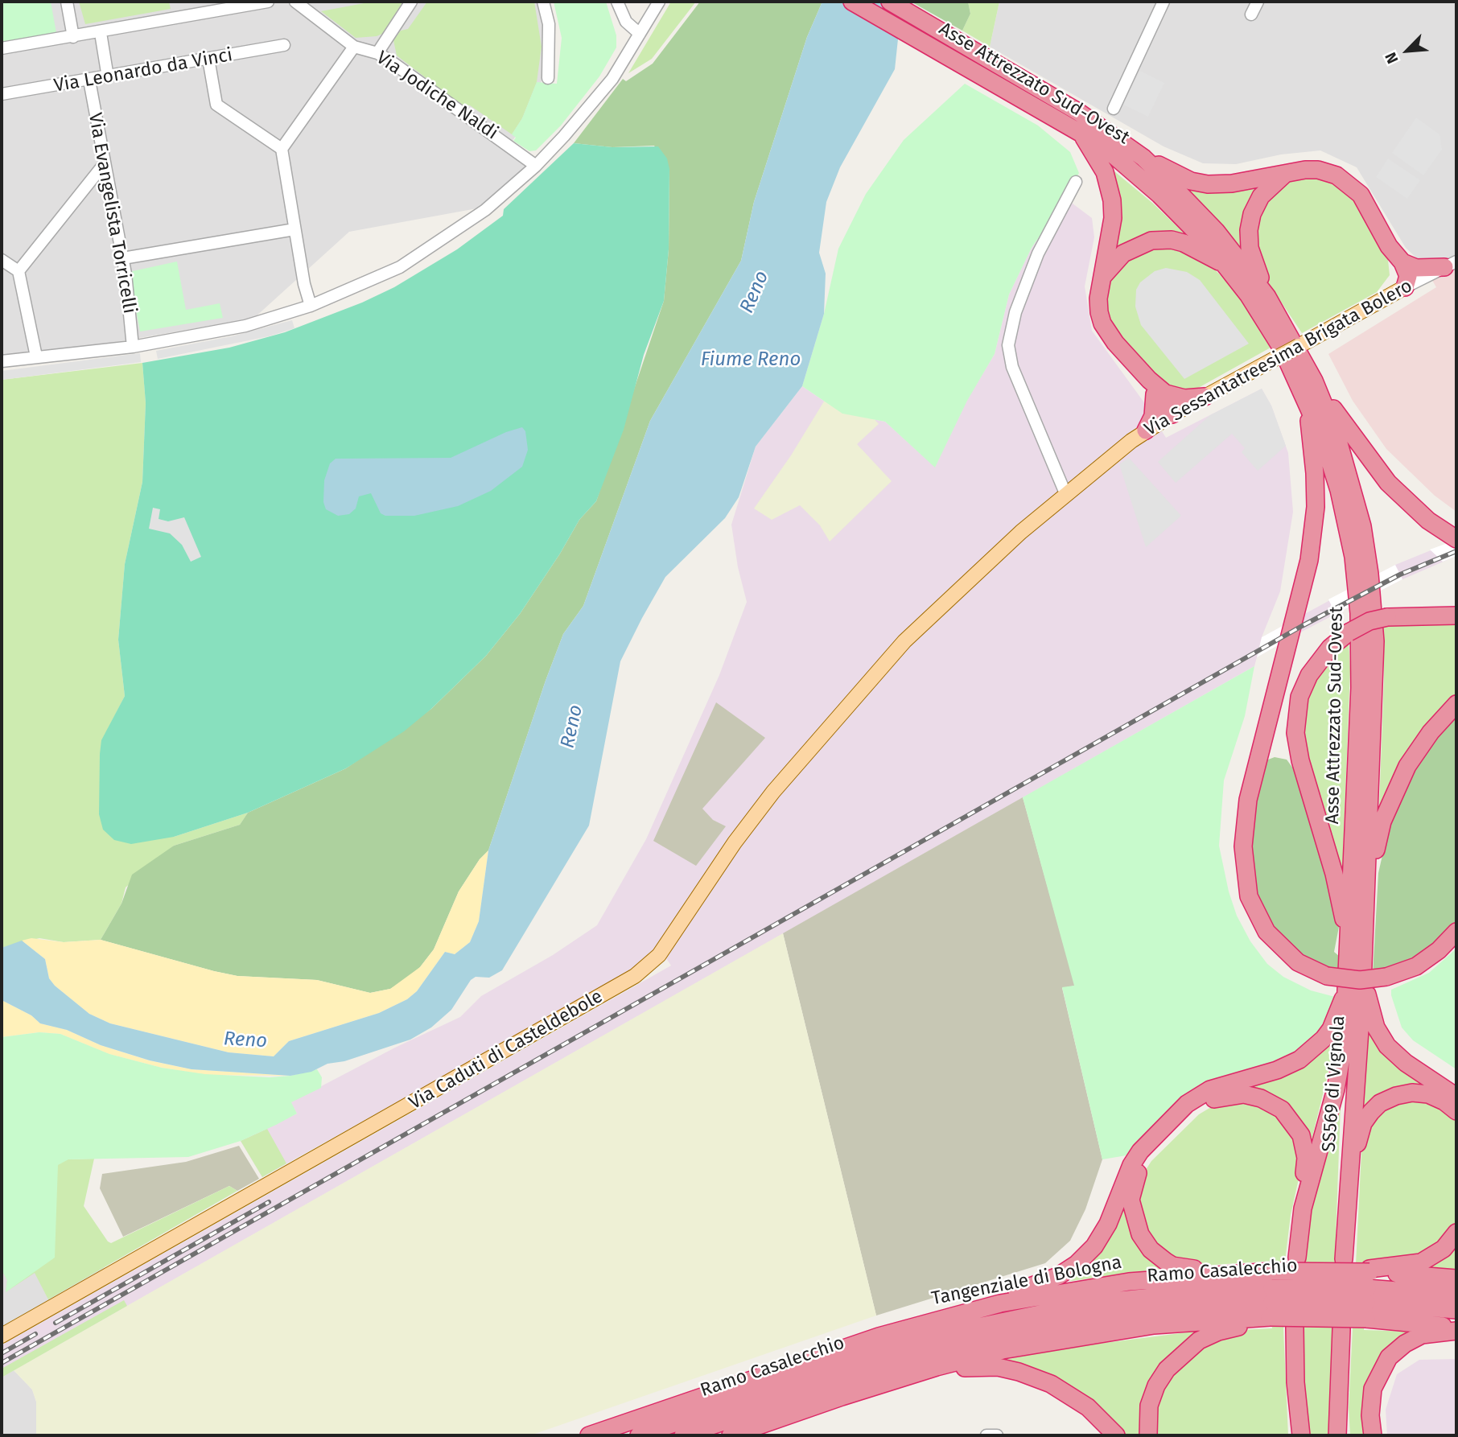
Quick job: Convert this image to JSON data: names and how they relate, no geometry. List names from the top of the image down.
{
  "streets": {
    "highway": [
      "Asse Attrezzato Sud-Ovest",
      "SS569 di Vignola",
      "Ramo Casalecchio",
      "Tangenziale di Bologna"
    ],
    "main road": ["Via Sessantatreesima Brigata Bolero", "Via Caduti di Casteldebole"],
    "street": ["Via Leonardo da Vinci", "Via Jodiche Naldi", "Via Evangelista Torricelli"]
  },
  "crossings": [
    ["Via Leonardo da Vinci", "Via Evangelista Torricelli"],
    ["Asse Attrezzato Sud-Ovest", "SS569 di Vignola"],
    ["Via Sessantatreesima Brigata Bolero", "Via Caduti di Casteldebole"],
    ["SS569 di Vignola", "Tangenziale di Bologna"],
    ["Ramo Casalecchio", "Tangenziale di Bologna"]
  ],
  "water": ["Reno", "Fiume Reno"],
  "north": "bottom left"
}
